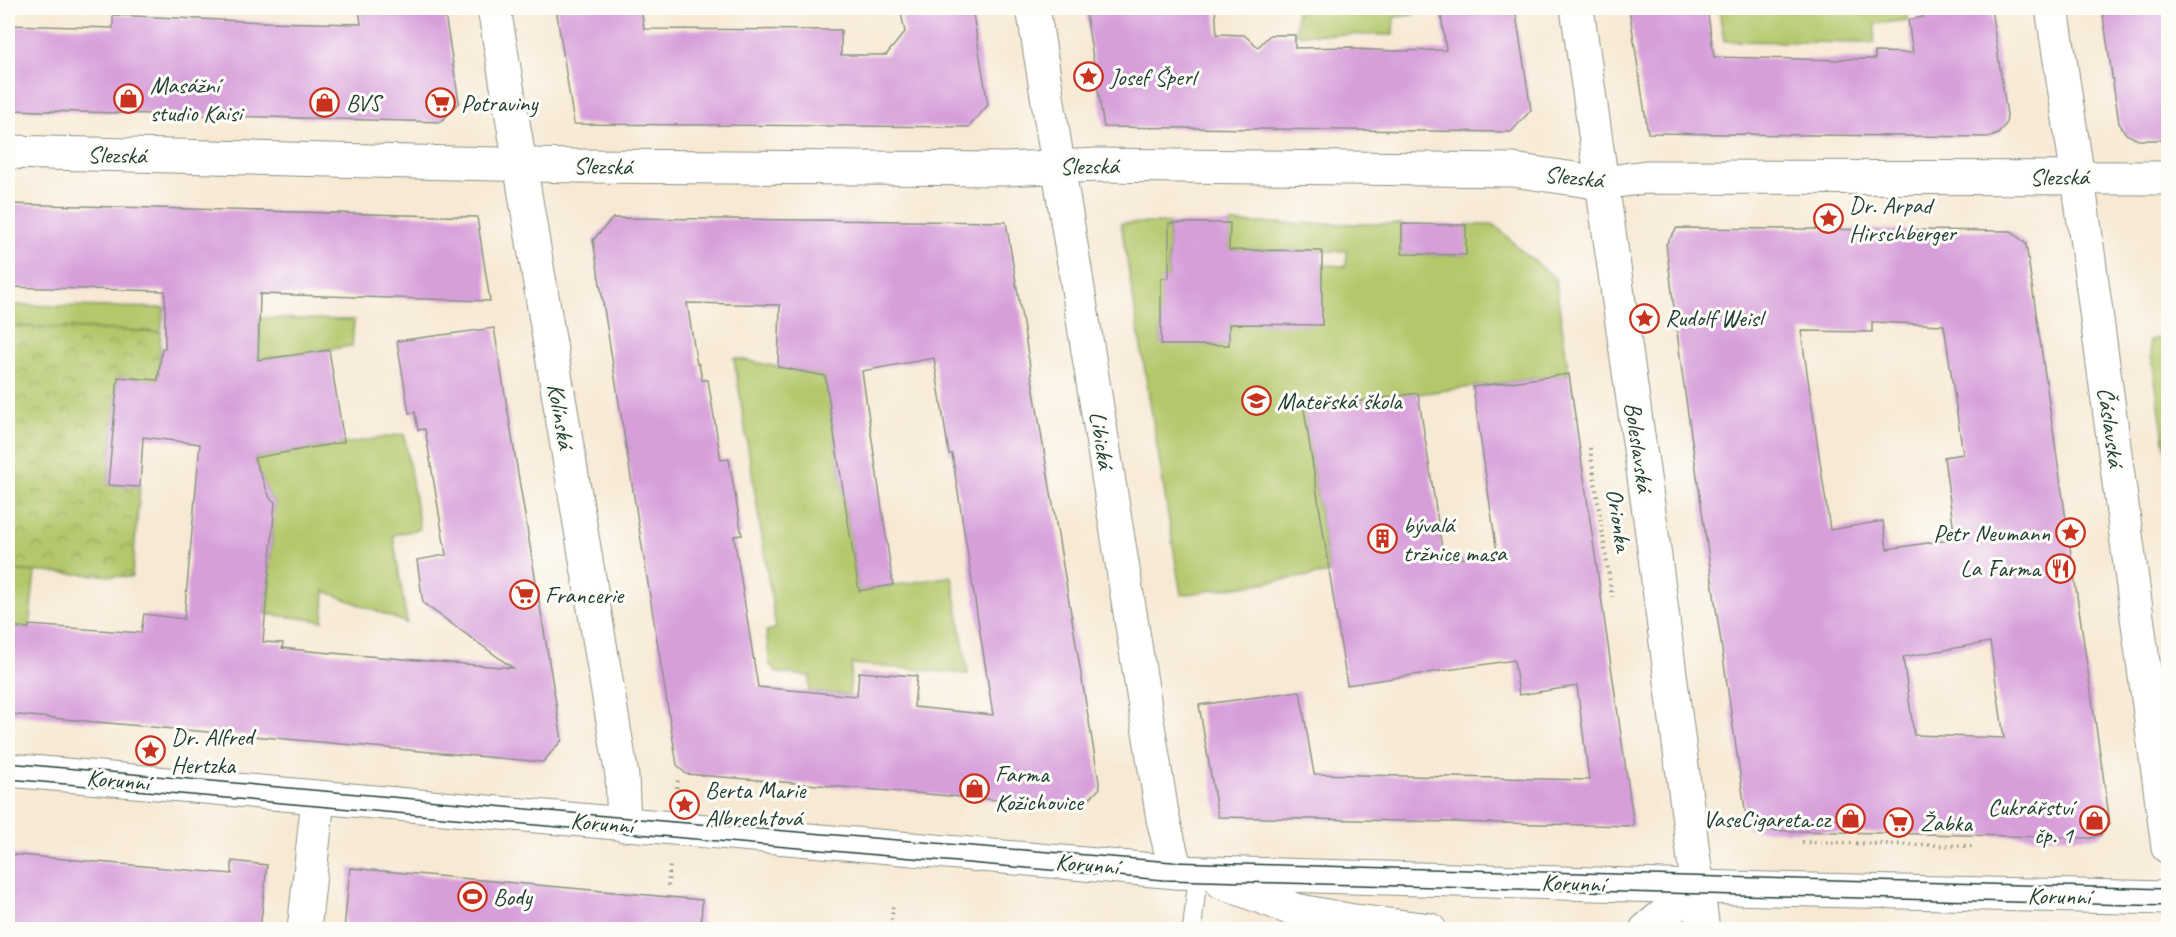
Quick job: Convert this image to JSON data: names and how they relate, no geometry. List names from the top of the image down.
{
  "streets": {
    "street": [
      "Slezská",
      "Kolínská",
      "Čáslavská",
      "Libická",
      "Boleslavská",
      "Korunní"
    ],
    "path": ["Orionka"]
  },
  "crossings": [
    ["Slezská", "Kolínská"],
    ["Slezská", "Čáslavská"],
    ["Slezská", "Libická"],
    ["Slezská", "Boleslavská"],
    ["Kolínská", "Korunní"],
    ["Libická", "Korunní"],
    ["Boleslavská", "Korunní"]
  ],
  "places": {
    "place": [
      "Josef Šperl",
      "Dr. Arpad Hirschberger",
      "Rudolf Weisl",
      "Petr Neumann",
      "Dr. Alfred Hertzka",
      "Berta Marie Albrechtová"
    ],
    "shop": [
      "Masážní studio Kaisi",
      "BVS",
      "Farma Kožichovice",
      "VaseCigareta.cz",
      "Cukrářství čp. 1"
    ],
    "supermarket": ["Potraviny", "Francerie", "Žabka"],
    "school or university": ["Mateřská škola"],
    "building": ["bývalá tržnice masa"],
    "restaurant": ["La Farma"],
    "sports": ["Body"]
  }
}
